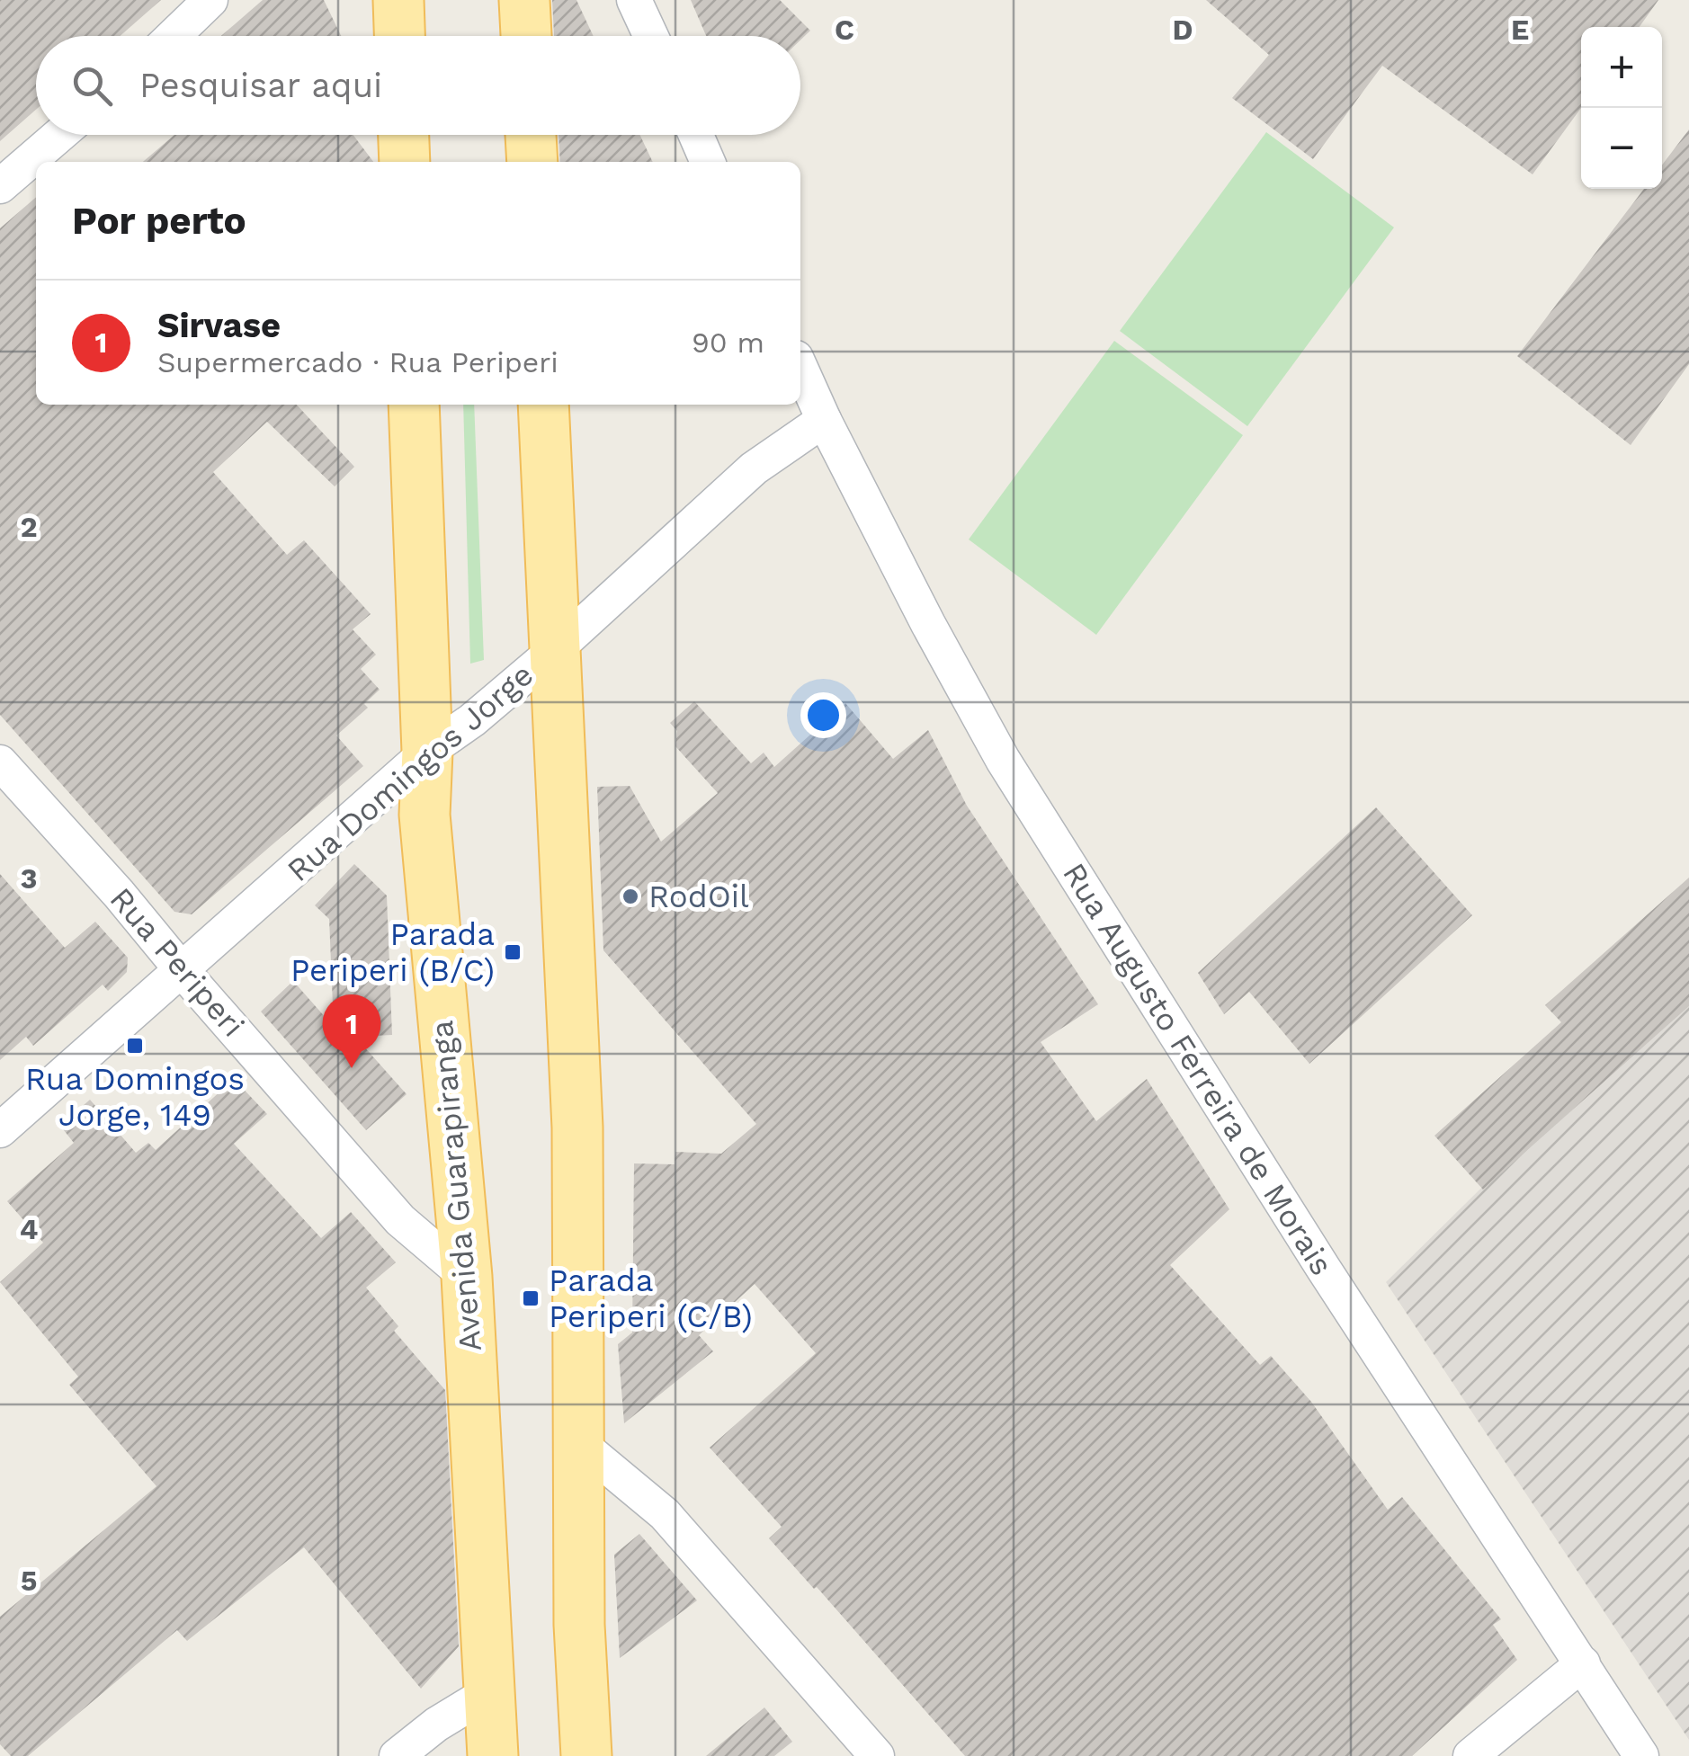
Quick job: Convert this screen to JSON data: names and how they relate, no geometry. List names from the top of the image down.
{
  "streets": {
    "main road": ["Avenida Guarapiranga"],
    "street": ["Rua Domingos Jorge", "Rua Periperi", "Rua Augusto Ferreira de Morais"]
  },
  "crossings": [
    ["Rua Domingos Jorge", "Rua Periperi"],
    ["Rua Domingos Jorge", "Rua Augusto Ferreira de Morais"],
    ["Rua Domingos Jorge", "Avenida Guarapiranga"],
    ["Rua Periperi", "Avenida Guarapiranga"]
  ],
  "places": {
    "other": ["RodOil"],
    "transit": ["Parada Periperi (B/C)", "Rua Domingos Jorge, 149", "Parada Periperi (C/B)"]
  },
  "page": {
    "map_buttons": ["+", "−"],
    "search": "Pesquisar aqui",
    "heading": "Por perto",
    "list": [
      {
        "mark": "1",
        "name": "Sirvase",
        "note": "Supermercado · Rua Periperi",
        "value": "90 m"
      }
    ],
    "pins": "1"
  },
  "grid": {
    "columns": ["C", "D", "E"],
    "rows": [
      "2",
      "3",
      "4",
      "5"
    ]
  }
}
